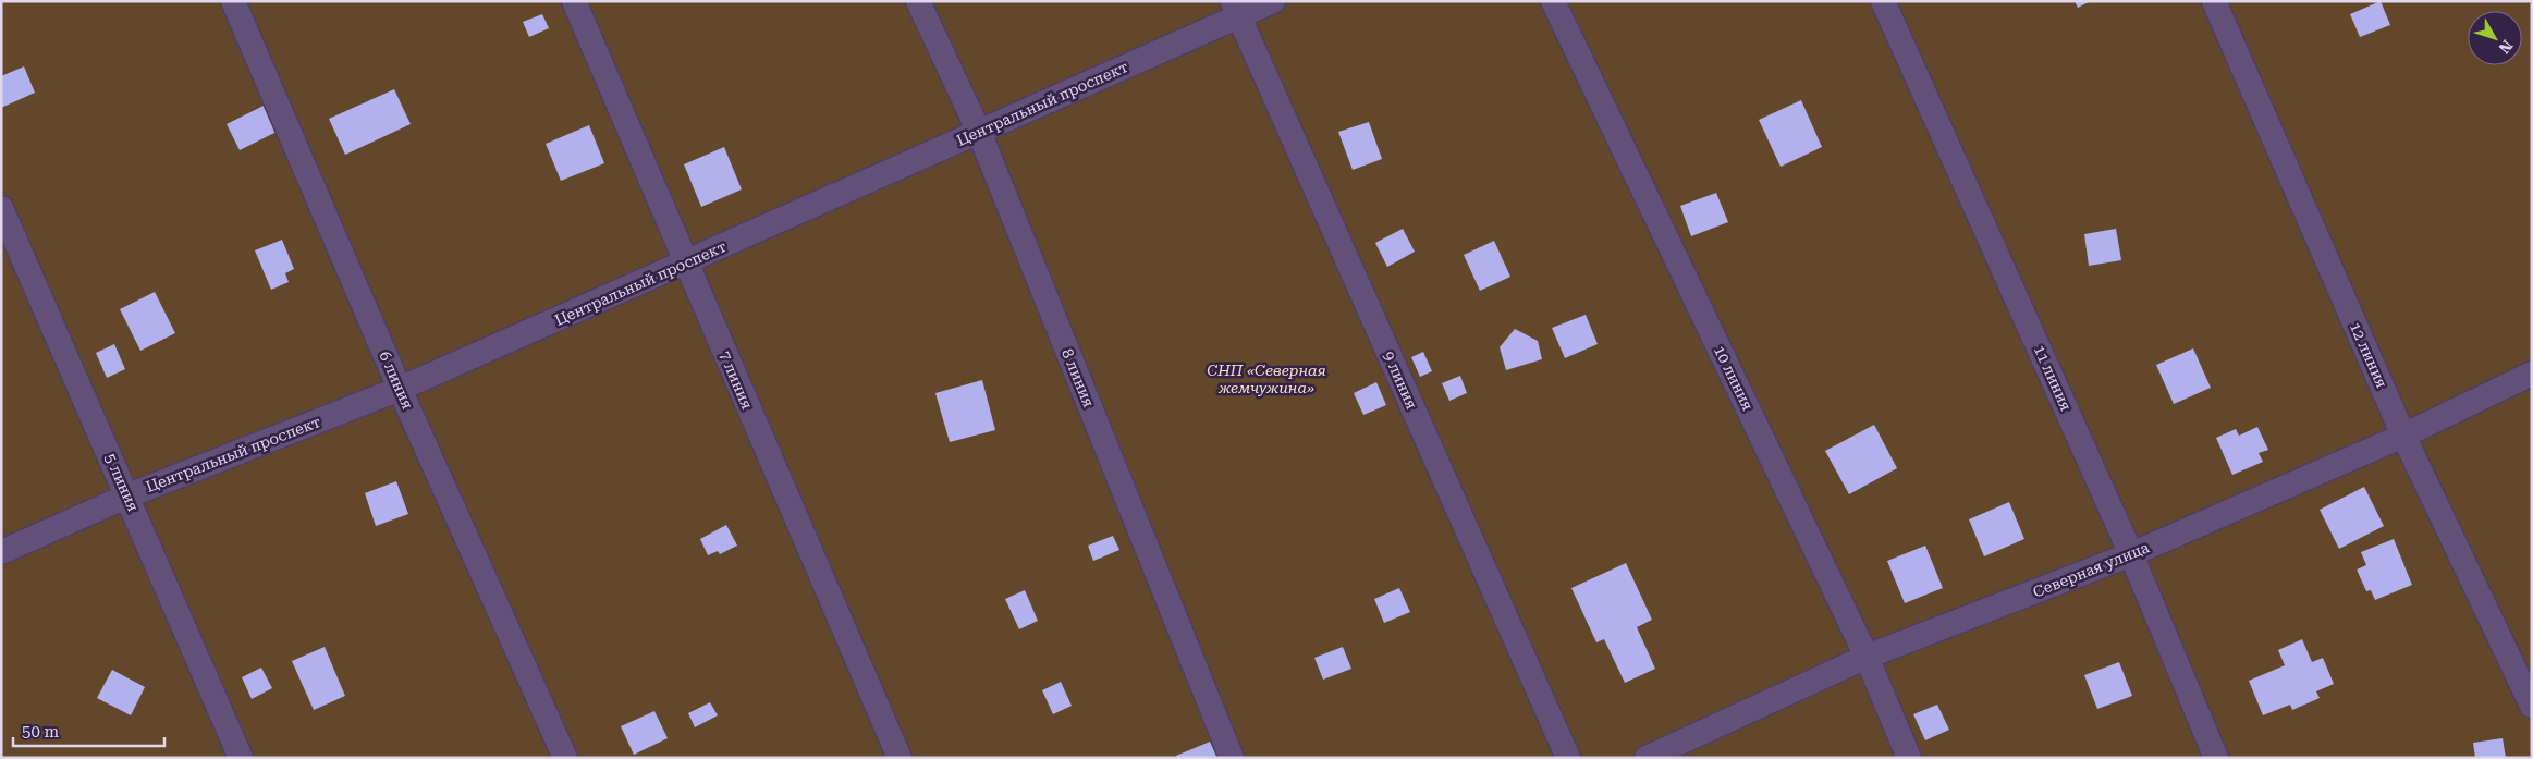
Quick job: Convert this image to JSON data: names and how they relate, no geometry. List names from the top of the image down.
{
  "streets": {
    "street": [
      "Центральный проспект",
      "12 линия",
      "8 линия",
      "10 линия",
      "11 линия",
      "6 линия",
      "7 линия",
      "9 линия",
      "5 линия",
      "Северная улица"
    ]
  },
  "crossings": [
    ["Центральный проспект", "8 линия"],
    ["Центральный проспект", "6 линия"],
    ["Центральный проспект", "7 линия"],
    ["Центральный проспект", "9 линия"],
    ["Центральный проспект", "5 линия"],
    ["12 линия", "Северная улица"],
    ["10 линия", "Северная улица"],
    ["11 линия", "Северная улица"]
  ],
  "parks": ["СНП «Северная жемчужина»"],
  "scale_bar": "50 m",
  "north": "bottom right"
}
